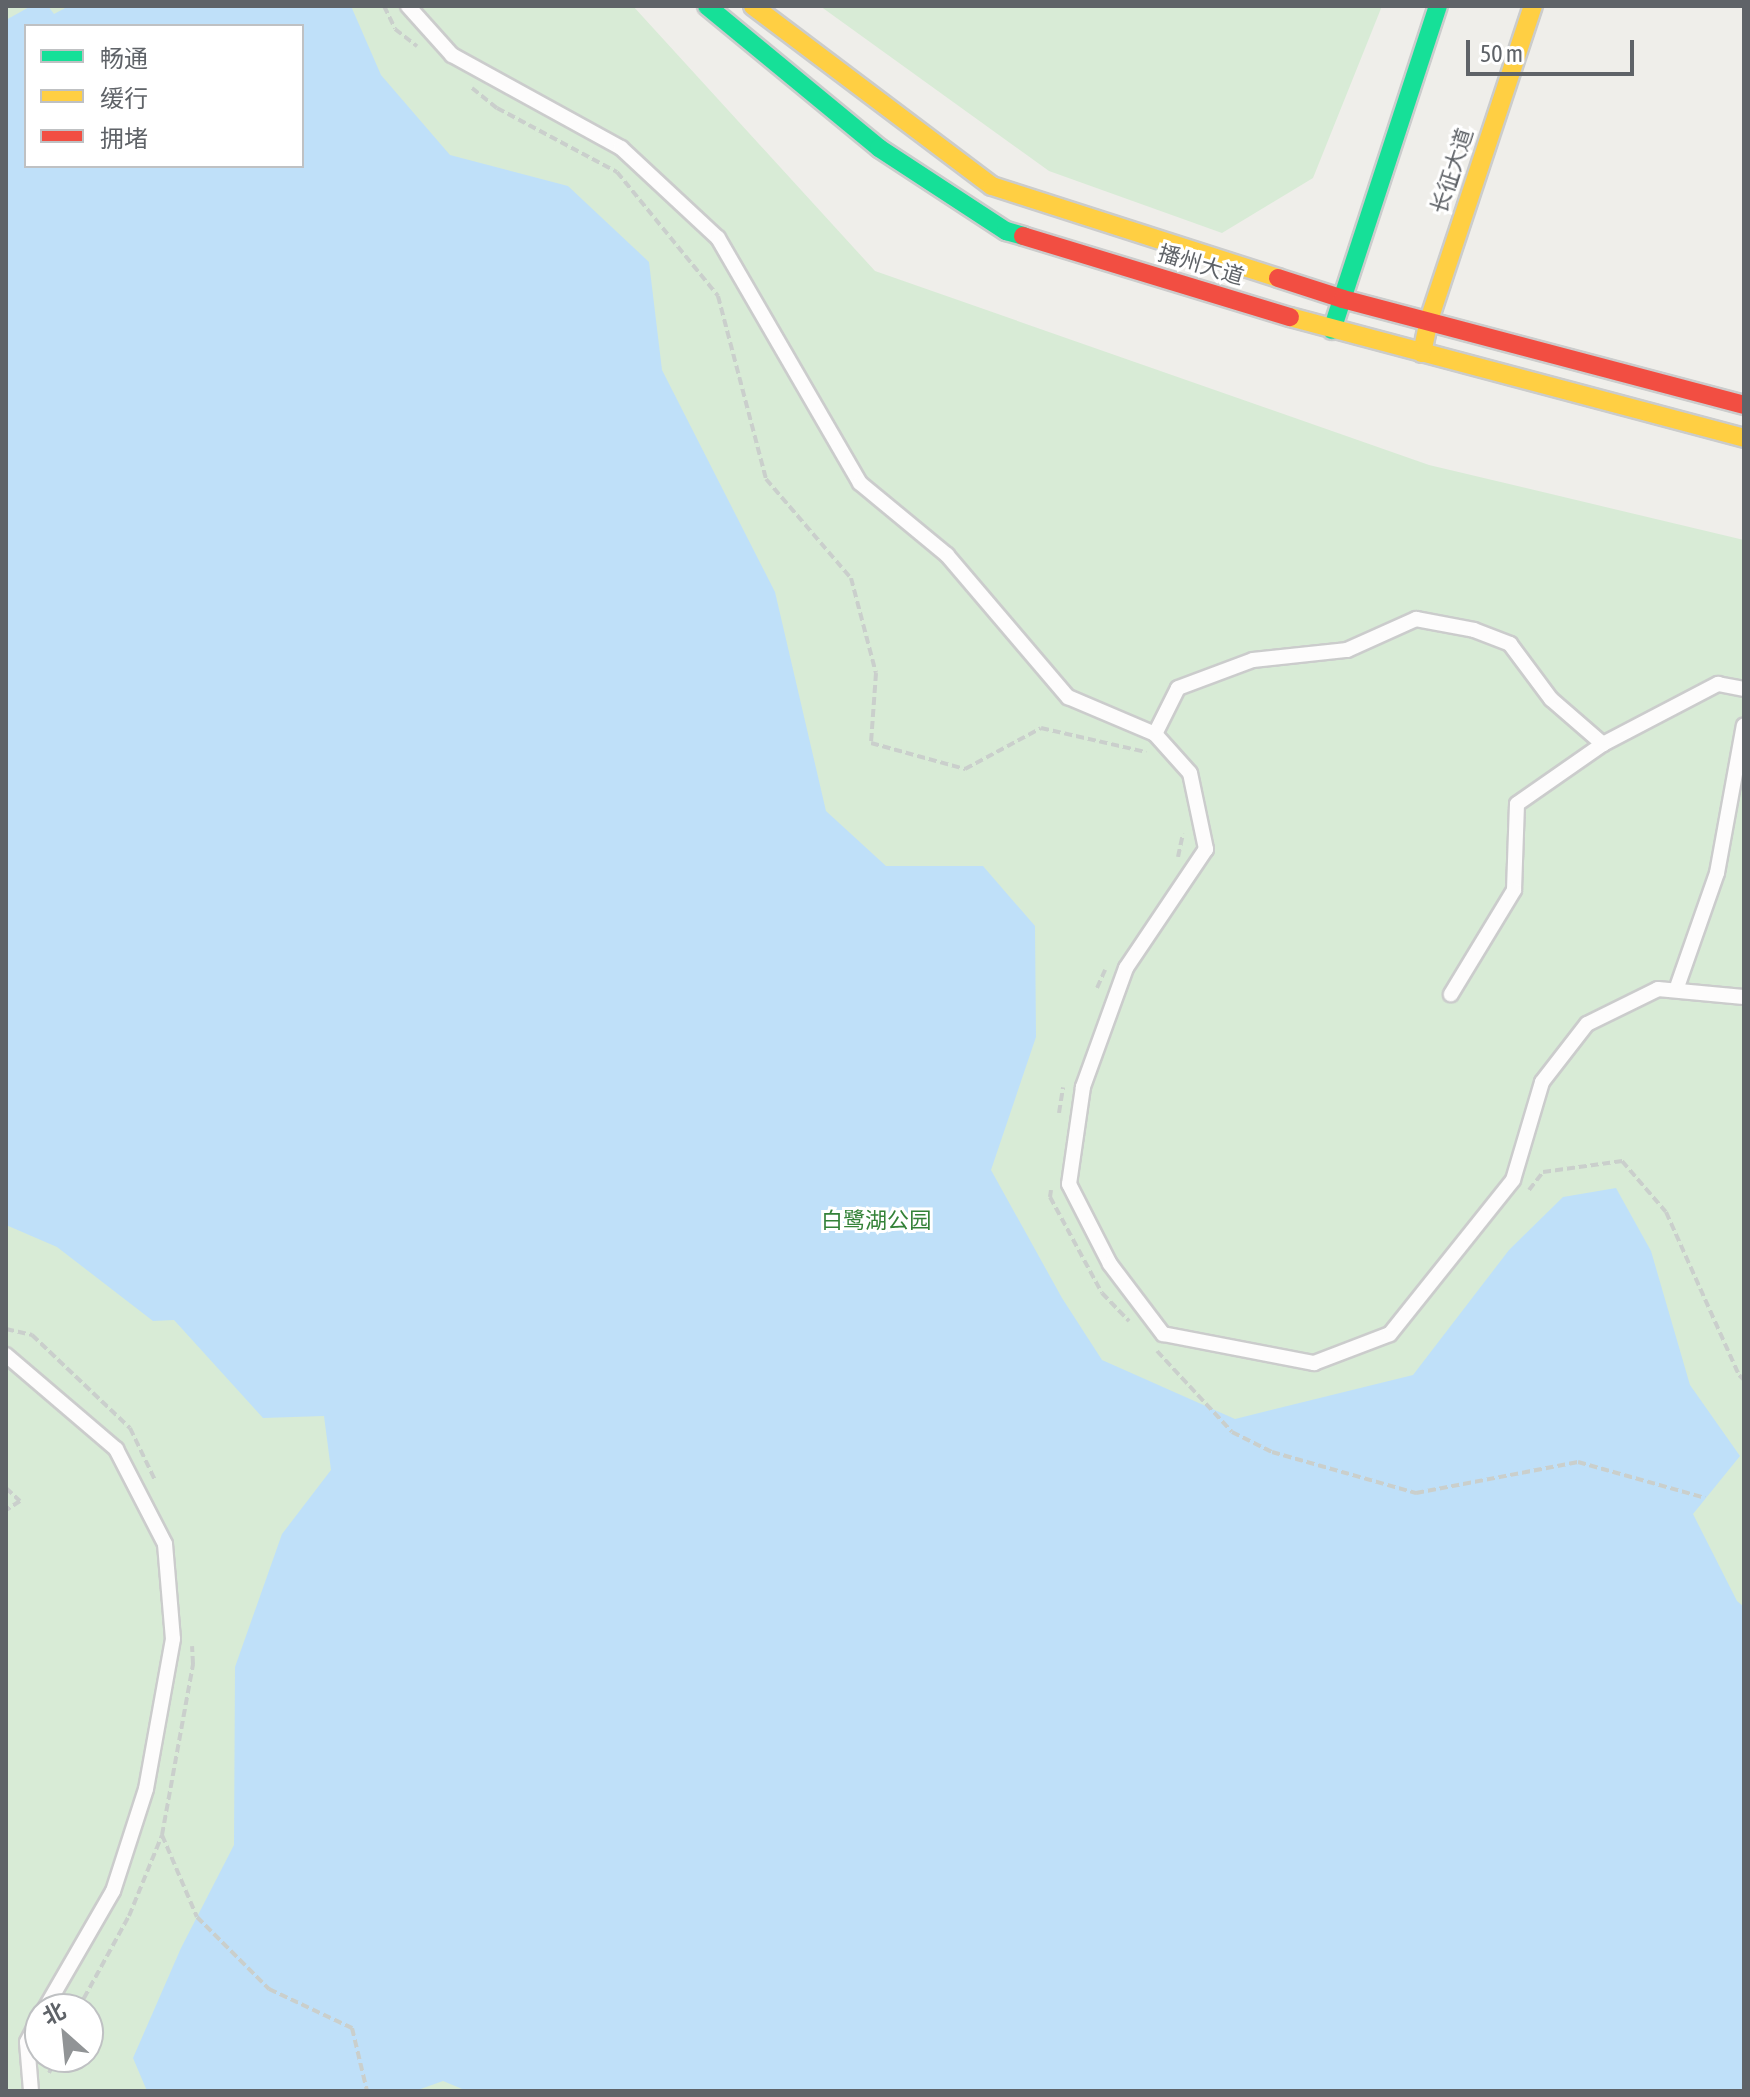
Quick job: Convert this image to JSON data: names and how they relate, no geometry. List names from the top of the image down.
{
  "streets": {
    "main road": ["长征大道", "播州大道"]
  },
  "crossings": [
    ["长征大道", "播州大道"]
  ],
  "parks": ["白鹭湖公园"],
  "legend": ["畅通", "缓行", "拥堵"],
  "scale_bar": "50 m",
  "north": "top left"
}
